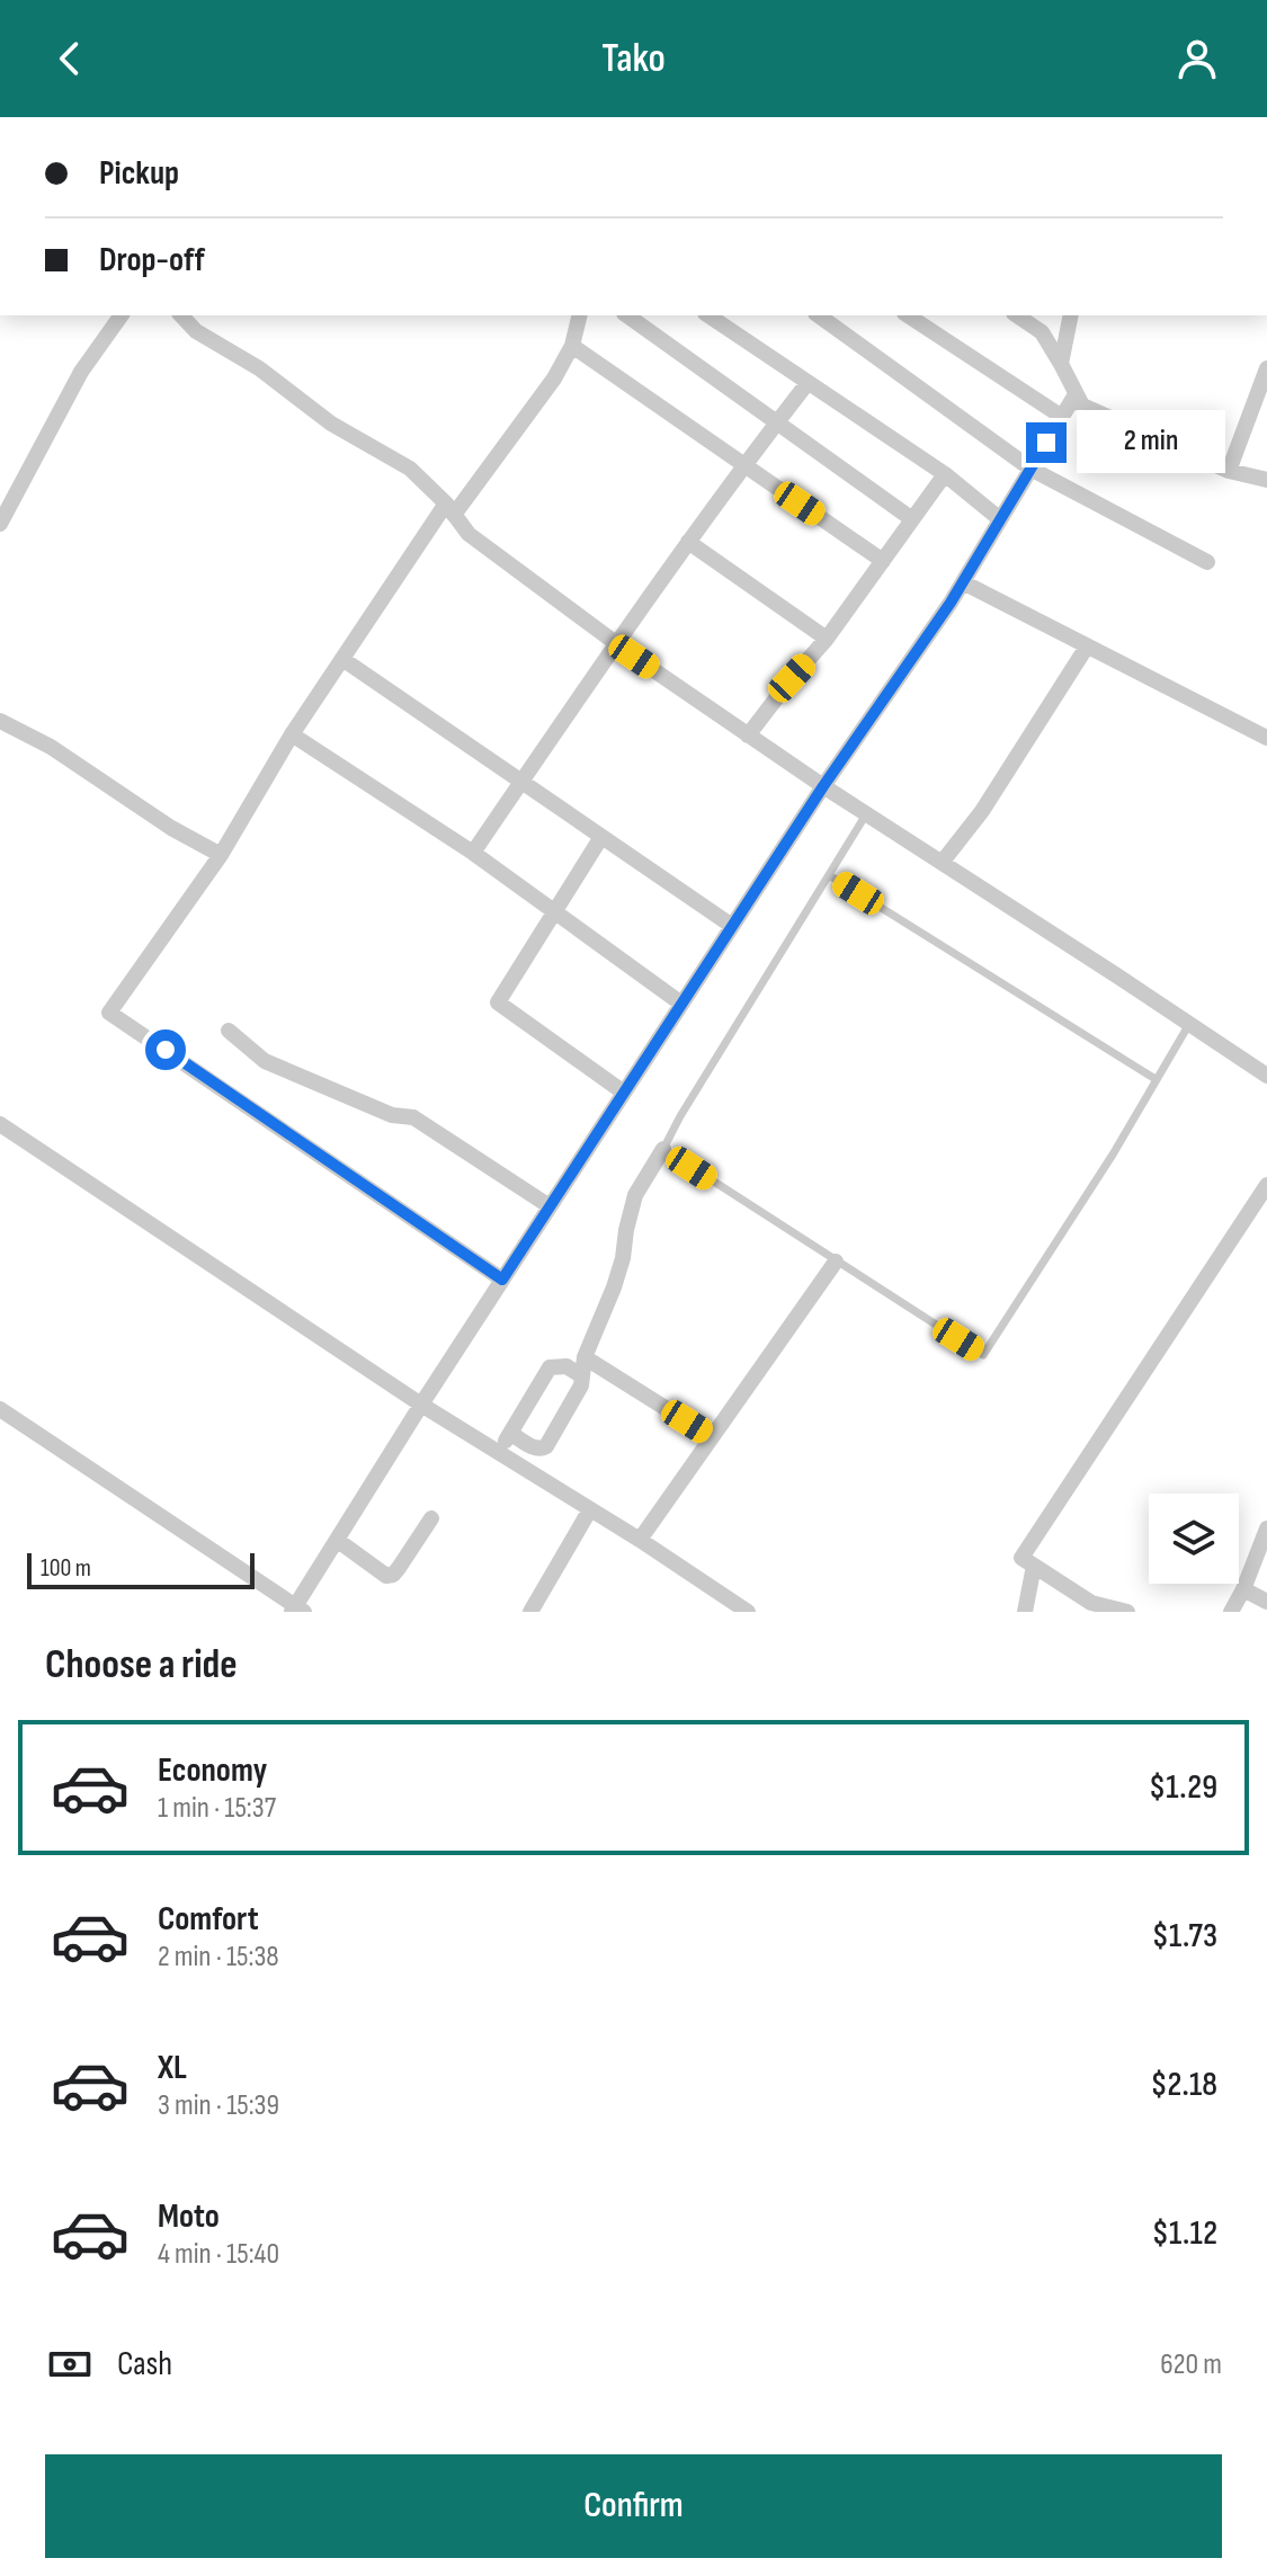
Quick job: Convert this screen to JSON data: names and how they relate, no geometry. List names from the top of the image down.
{
  "scale_bar": "100 m",
  "page": {
    "header": "Tako",
    "banner": ["Pickup", "Drop-off"],
    "bubble": "2 min",
    "scale": "100 m",
    "heading": "Choose a ride",
    "list": [
      {
        "name": "Economy",
        "note": "1 min · 15:37",
        "value": "$1.29"
      },
      {
        "name": "Comfort",
        "note": "2 min · 15:38",
        "value": "$1.73"
      },
      {
        "name": "XL",
        "note": "3 min · 15:39",
        "value": "$2.18"
      },
      {
        "name": "Moto",
        "note": "4 min · 15:40",
        "value": "$1.12"
      }
    ],
    "pay": ["Cash", "620 m"],
    "buttons": "Confirm"
  }
}
